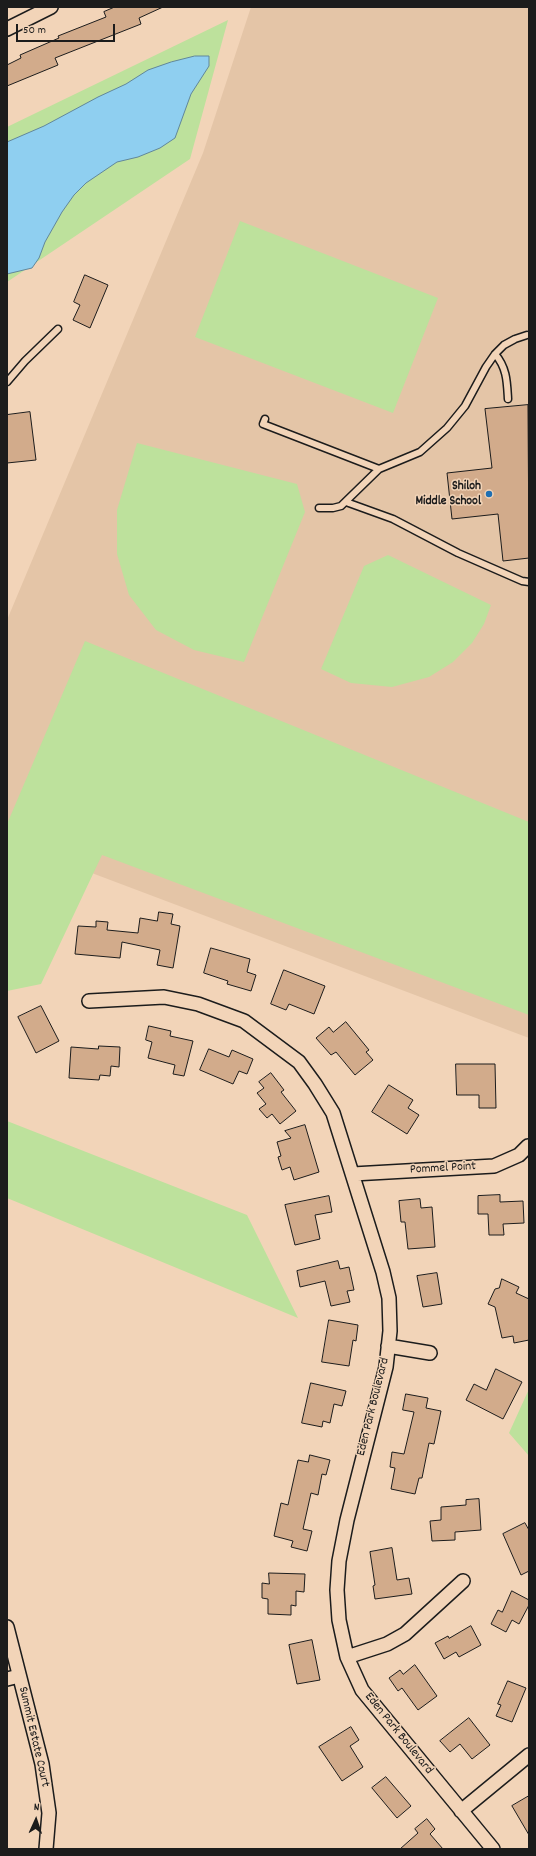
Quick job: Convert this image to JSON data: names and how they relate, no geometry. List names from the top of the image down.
{
  "streets": {
    "street": ["Pommel Point", "Eden Park Boulevard", "Summit Estate Court"]
  },
  "crossings": [
    ["Pommel Point", "Eden Park Boulevard"]
  ],
  "places": ["Shiloh Middle School"],
  "scale_bar": "50 m",
  "north": "top"
}
